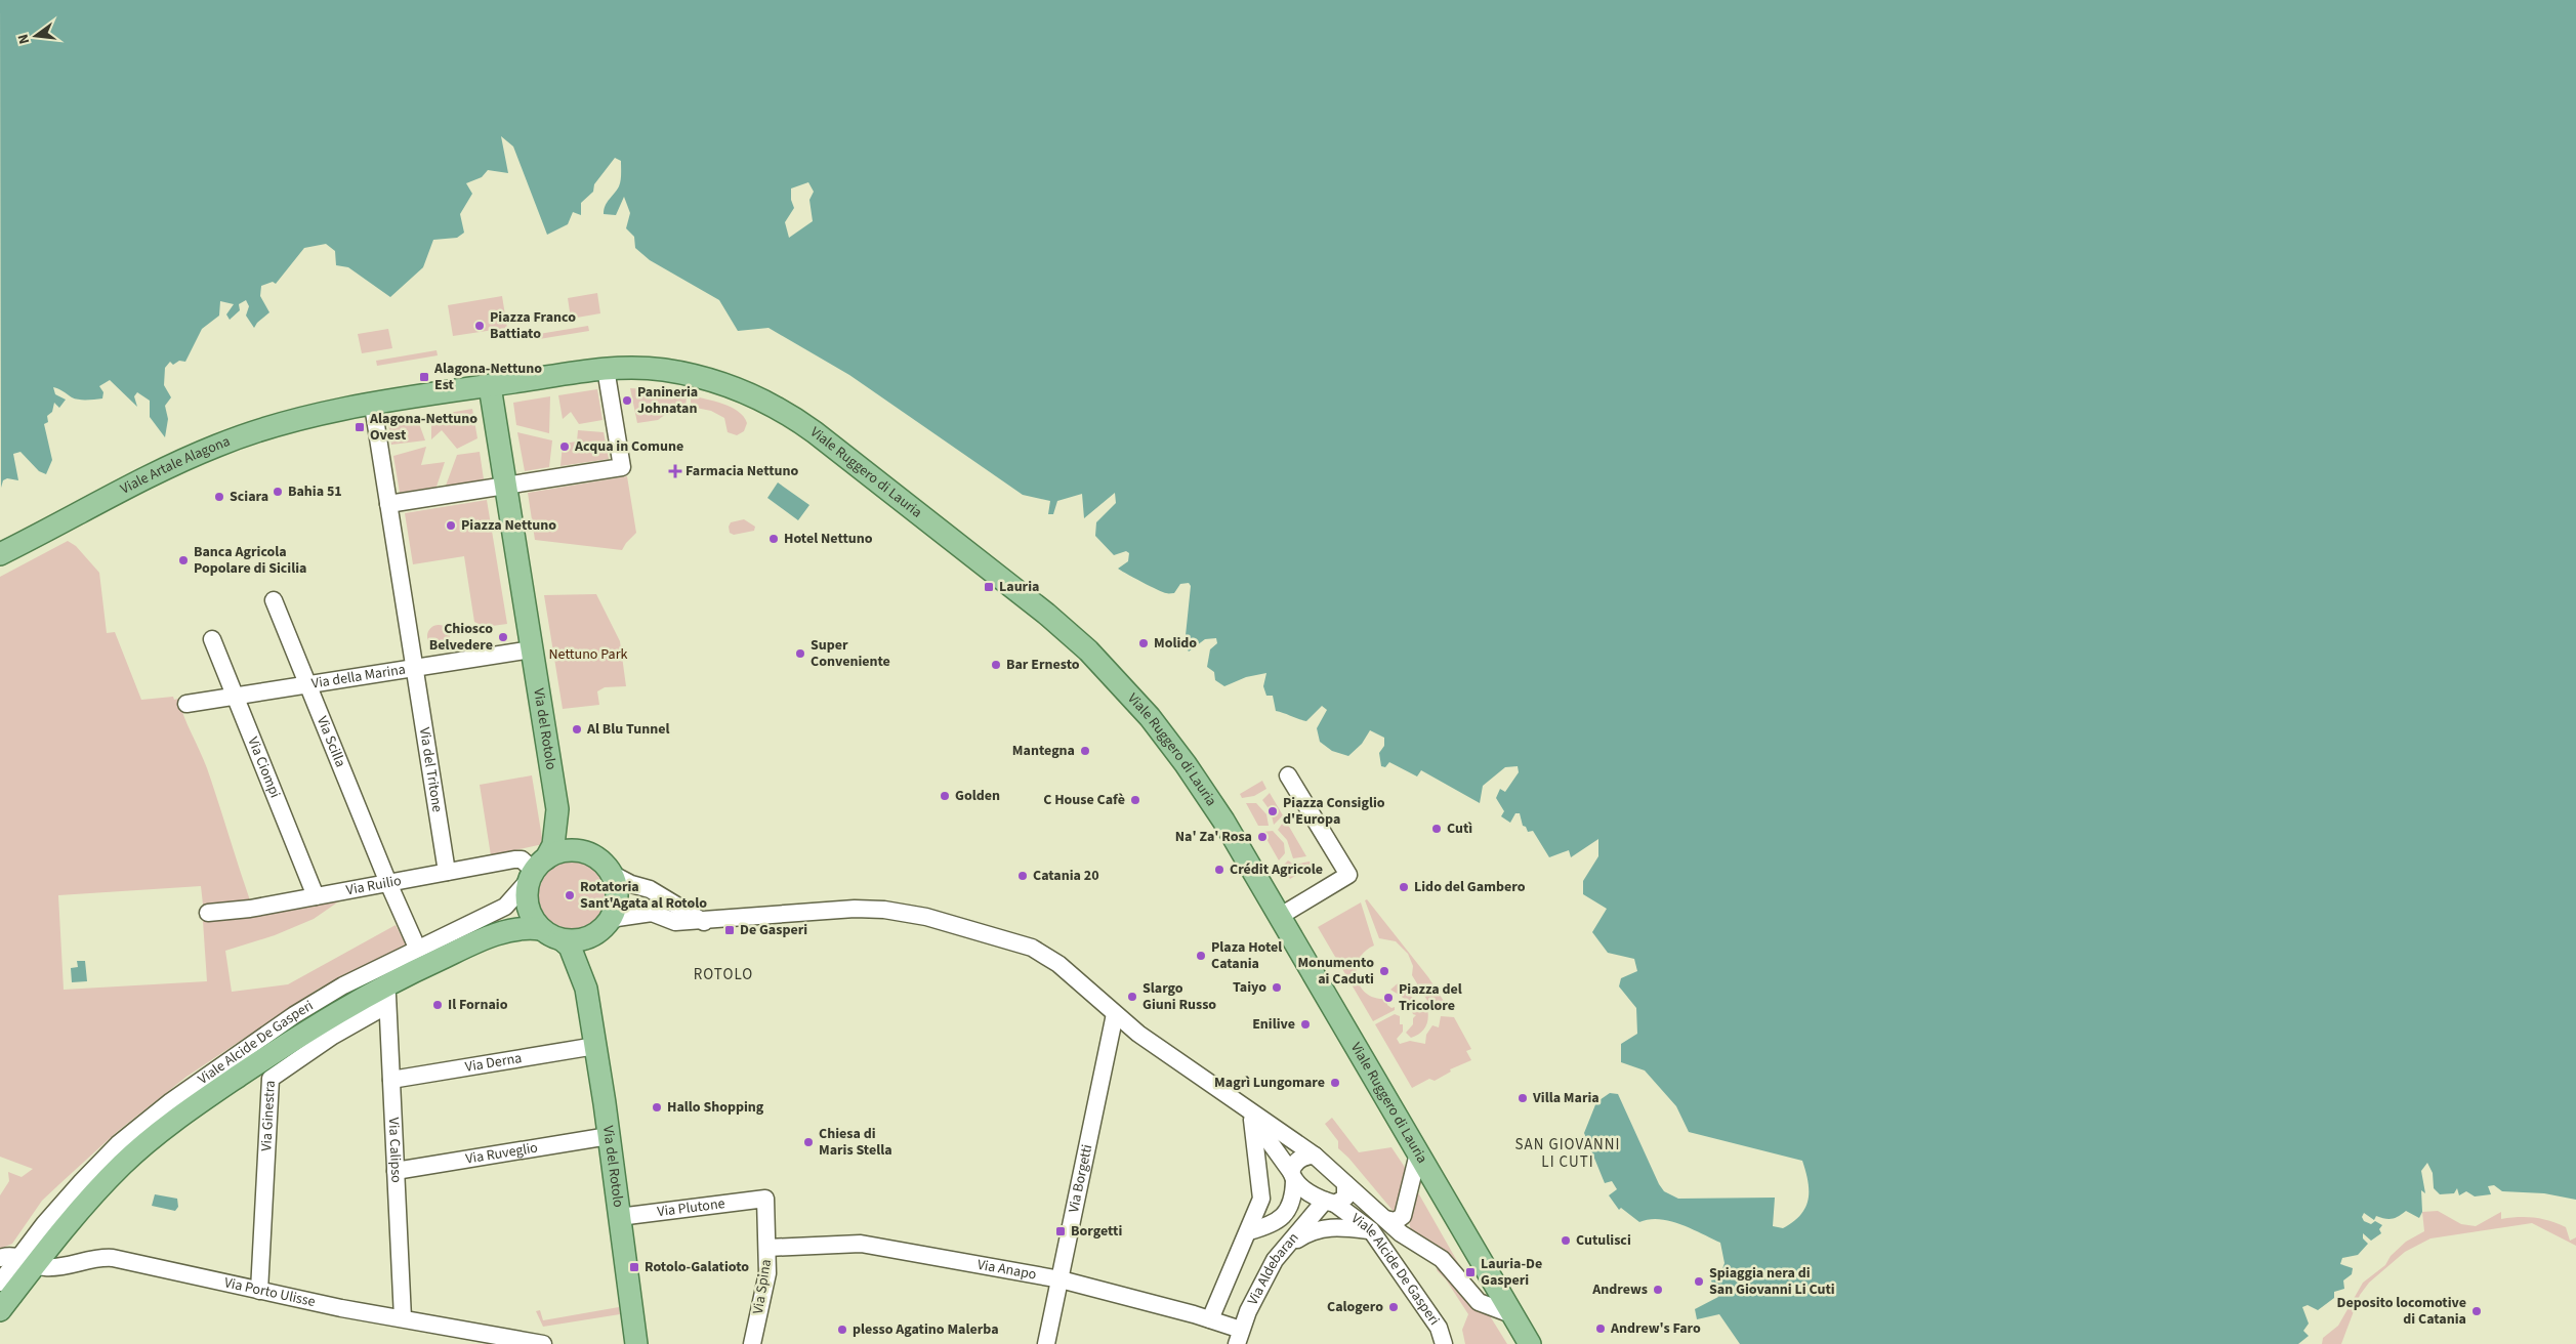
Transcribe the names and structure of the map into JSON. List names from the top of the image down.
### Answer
{
  "streets": {
    "main road": [
      "Viale Artale Alagona",
      "Viale Ruggero di Lauria",
      "Via del Rotolo",
      "Viale Alcide De Gasperi"
    ],
    "street": [
      "Via della Marina",
      "Via Scilla",
      "Via Ciompi",
      "Via del Tritone",
      "Via Ruilio",
      "Via Derna",
      "Via Ginestra",
      "Via Calipso",
      "Via Ruveglio",
      "Via Borgetti",
      "Via Plutone",
      "Via Aldebaran",
      "Via Anapo",
      "Via Spina",
      "Via Porto Ulisse"
    ]
  },
  "crossings": [
    ["Viale Artale Alagona", "Viale Ruggero di Lauria"],
    ["Viale Artale Alagona", "Via del Rotolo"],
    ["Viale Artale Alagona", "Via del Tritone"],
    ["Viale Ruggero di Lauria", "Via del Rotolo"],
    ["Via della Marina", "Via del Rotolo"],
    ["Via della Marina", "Via Scilla"],
    ["Via della Marina", "Via Ciompi"],
    ["Via della Marina", "Via del Tritone"],
    ["Via del Rotolo", "Via Derna"],
    ["Via del Rotolo", "Via Ruveglio"],
    ["Via del Rotolo", "Via Plutone"],
    ["Via Scilla", "Via Ruilio"],
    ["Via Scilla", "Viale Alcide De Gasperi"],
    ["Via Ciompi", "Via Ruilio"],
    ["Via del Tritone", "Via Ruilio"],
    ["Via Ruilio", "Viale Alcide De Gasperi"],
    ["Viale Alcide De Gasperi", "Via Calipso"],
    ["Viale Alcide De Gasperi", "Via Aldebaran"],
    ["Viale Alcide De Gasperi", "Via Porto Ulisse"],
    ["Via Derna", "Via Calipso"],
    ["Via Ginestra", "Via Calipso"],
    ["Via Ginestra", "Via Porto Ulisse"],
    ["Via Calipso", "Via Ruveglio"],
    ["Via Calipso", "Via Porto Ulisse"],
    ["Via Borgetti", "Via Anapo"],
    ["Via Plutone", "Via Spina"],
    ["Via Aldebaran", "Via Anapo"],
    ["Via Anapo", "Via Spina"]
  ],
  "districts": ["ROTOLO", "SAN GIOVANNI LI CUTI"],
  "parks": ["Nettuno Park"],
  "places": {
    "other": [
      "Piazza Franco Battiato",
      "Panineria Johnatan",
      "Acqua in Comune",
      "Bahia 51",
      "Sciara",
      "Piazza Nettuno",
      "Hotel Nettuno",
      "Banca Agricola Popolare di Sicilia",
      "Chiosco Belvedere",
      "Molido",
      "Super Conveniente",
      "Bar Ernesto",
      "Al Blu Tunnel",
      "Mantegna",
      "Golden",
      "C House Cafè",
      "Piazza Consiglio d'Europa",
      "Cutì",
      "Na' Za' Rosa",
      "Crédit Agricole",
      "Catania 20",
      "Lido del Gambero",
      "Rotatoria Sant'Agata al Rotolo",
      "Plaza Hotel Catania",
      "Monumento ai Caduti",
      "Taiyo",
      "Slargo Giuni Russo",
      "Piazza del Tricolore",
      "Il Fornaio",
      "Enilive",
      "Magrì Lungomare",
      "Villa Maria",
      "Hallo Shopping",
      "Chiesa di Maris Stella",
      "Cutulisci",
      "Spiaggia nera di San Giovanni Li Cuti",
      "Andrews",
      "Calogero",
      "Deposito locomotive di Catania",
      "Andrew's Faro",
      "plesso Agatino Malerba"
    ],
    "transit": [
      "Alagona-Nettuno Est",
      "Alagona-Nettuno Ovest",
      "Lauria",
      "De Gasperi",
      "Borgetti",
      "Rotolo-Galatioto",
      "Lauria-De Gasperi"
    ],
    "health": ["Farmacia Nettuno"]
  },
  "north": "left"
}
